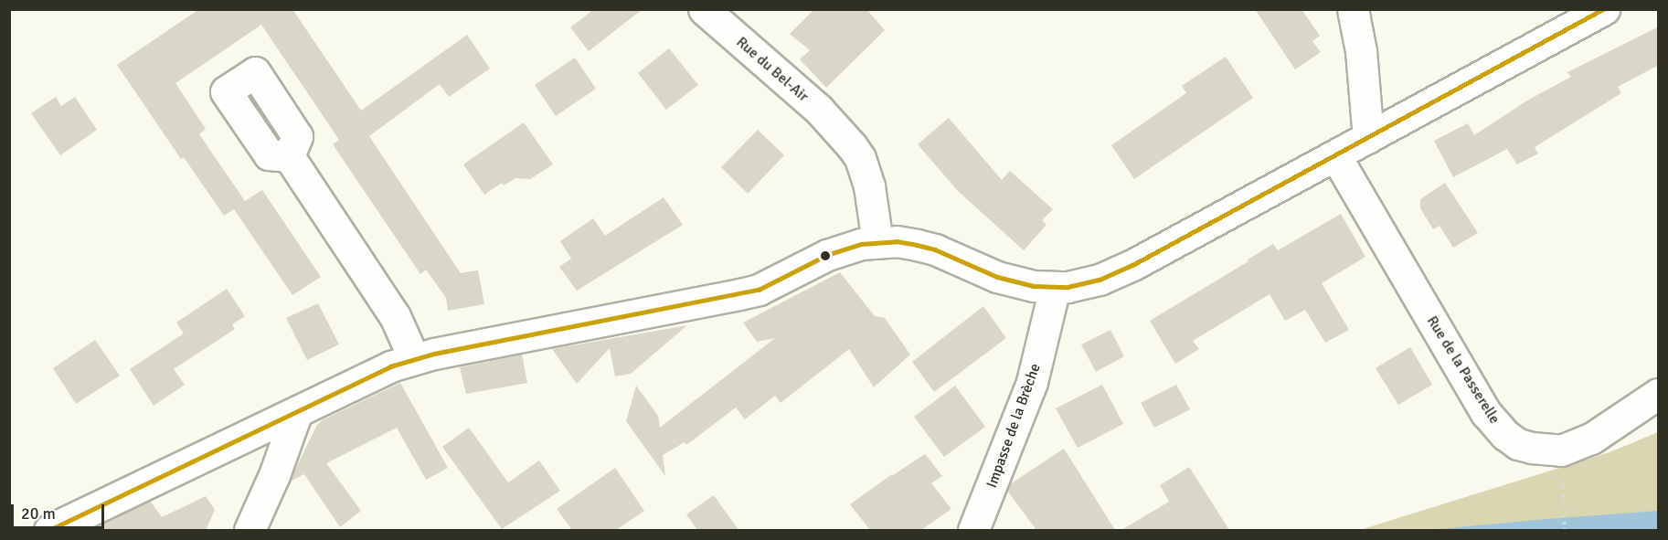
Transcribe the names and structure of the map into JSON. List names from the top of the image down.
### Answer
{
  "streets": {
    "street": ["Rue du Bel-Air", "Rue de la Passerelle", "Impasse de la Brèche"]
  },
  "scale_bar": "20 m"
}
